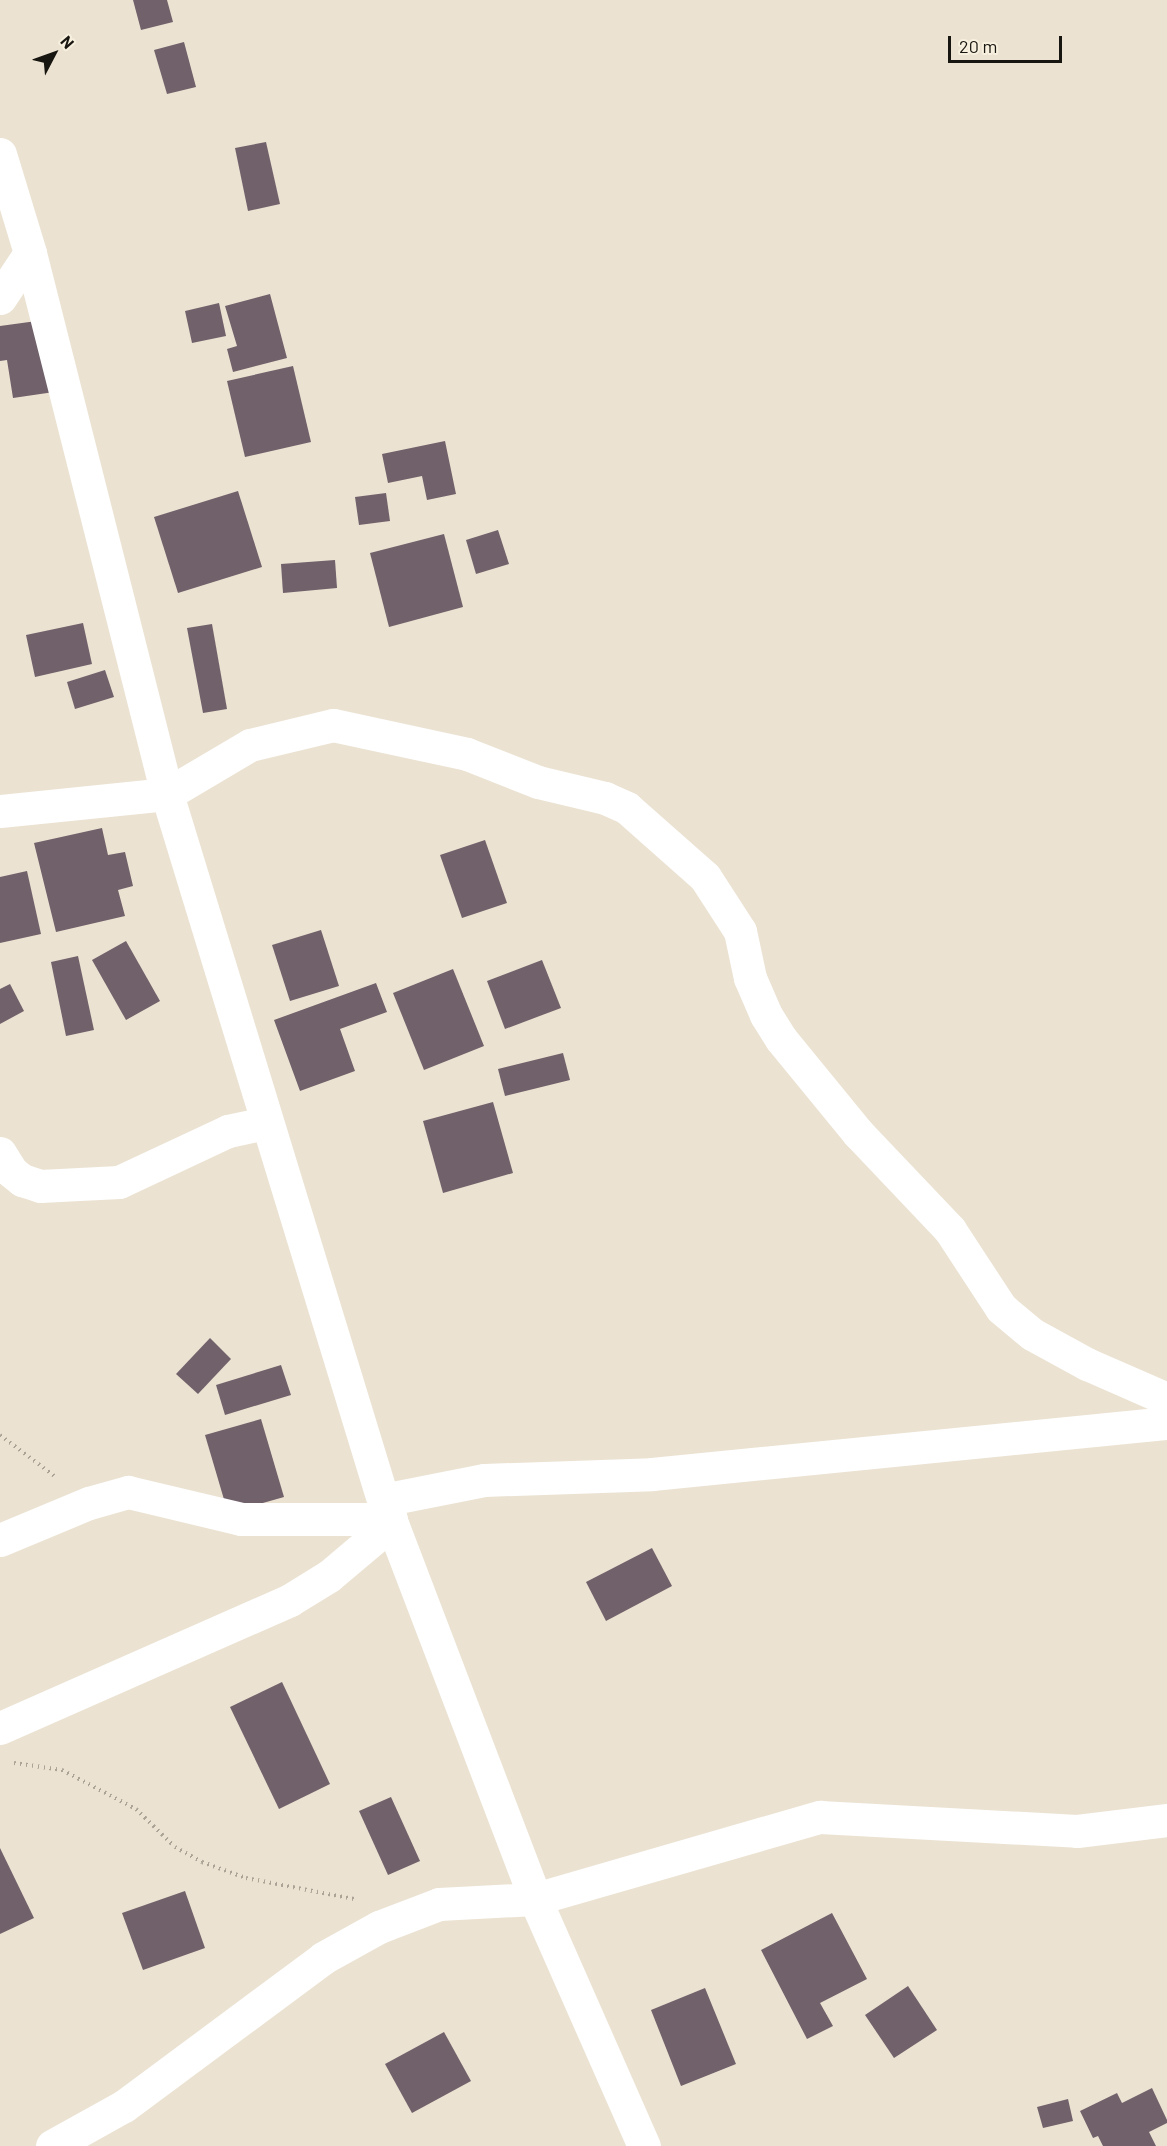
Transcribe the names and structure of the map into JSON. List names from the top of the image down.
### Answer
{
  "scale_bar": "20 m",
  "north": "top right"
}
